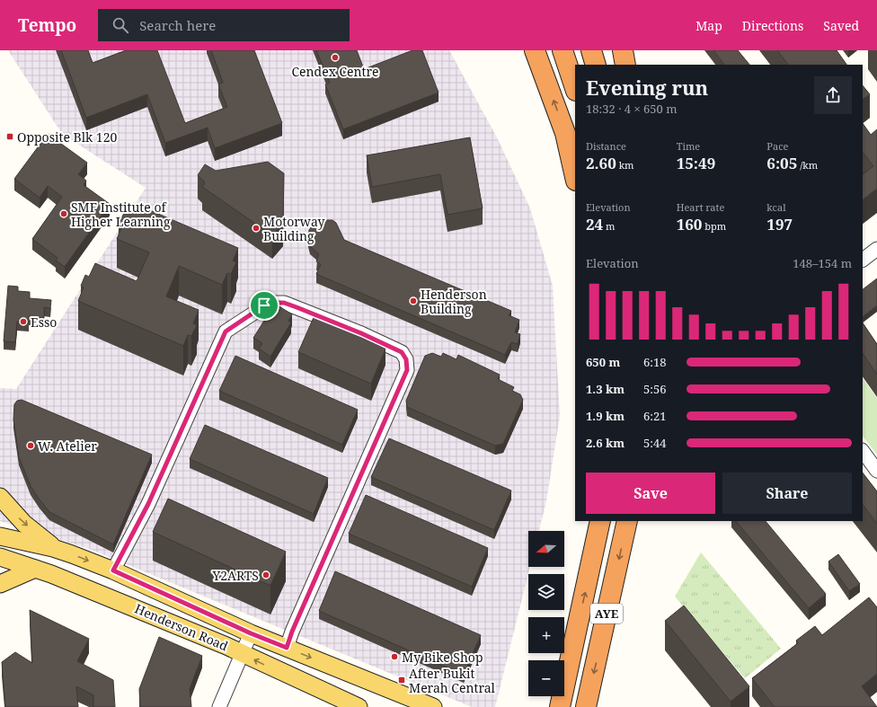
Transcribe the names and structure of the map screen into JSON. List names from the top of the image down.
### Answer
{
  "streets": {
    "highway": ["AYE"],
    "main road": ["Henderson Road"]
  },
  "places": {
    "other": [
      "Cendex Centre",
      "SMF Institute of Higher Learning",
      "Motorway Building",
      "Henderson Building",
      "Esso",
      "W. Atelier",
      "Y2ARTS",
      "My Bike Shop"
    ],
    "transit": ["Opposite Blk 120", "After Bukit Merah Central"]
  },
  "north": "left",
  "page": {
    "header": "Tempo",
    "search": "Search here",
    "nav": ["Map", "Directions", "Saved"],
    "heading": ["Evening run", "18:32 · 4 × 650 m"],
    "stats": [
      ["Distance", "2.60 km"],
      ["Time", "15:49"],
      ["Pace", "6:05 /km"],
      ["Elevation", "24 m"],
      ["Heart rate", "160 bpm"],
      ["kcal", "197"]
    ],
    "chart": ["Elevation", "148–154 m"],
    "list": [
      {
        "name": "650 m",
        "note": "6:18"
      },
      {
        "name": "1.3 km",
        "note": "5:56"
      },
      {
        "name": "1.9 km",
        "note": "6:21"
      },
      {
        "name": "2.6 km",
        "note": "5:44"
      }
    ],
    "buttons": ["Save", "Share"],
    "map_buttons": ["+", "−"]
  }
}
